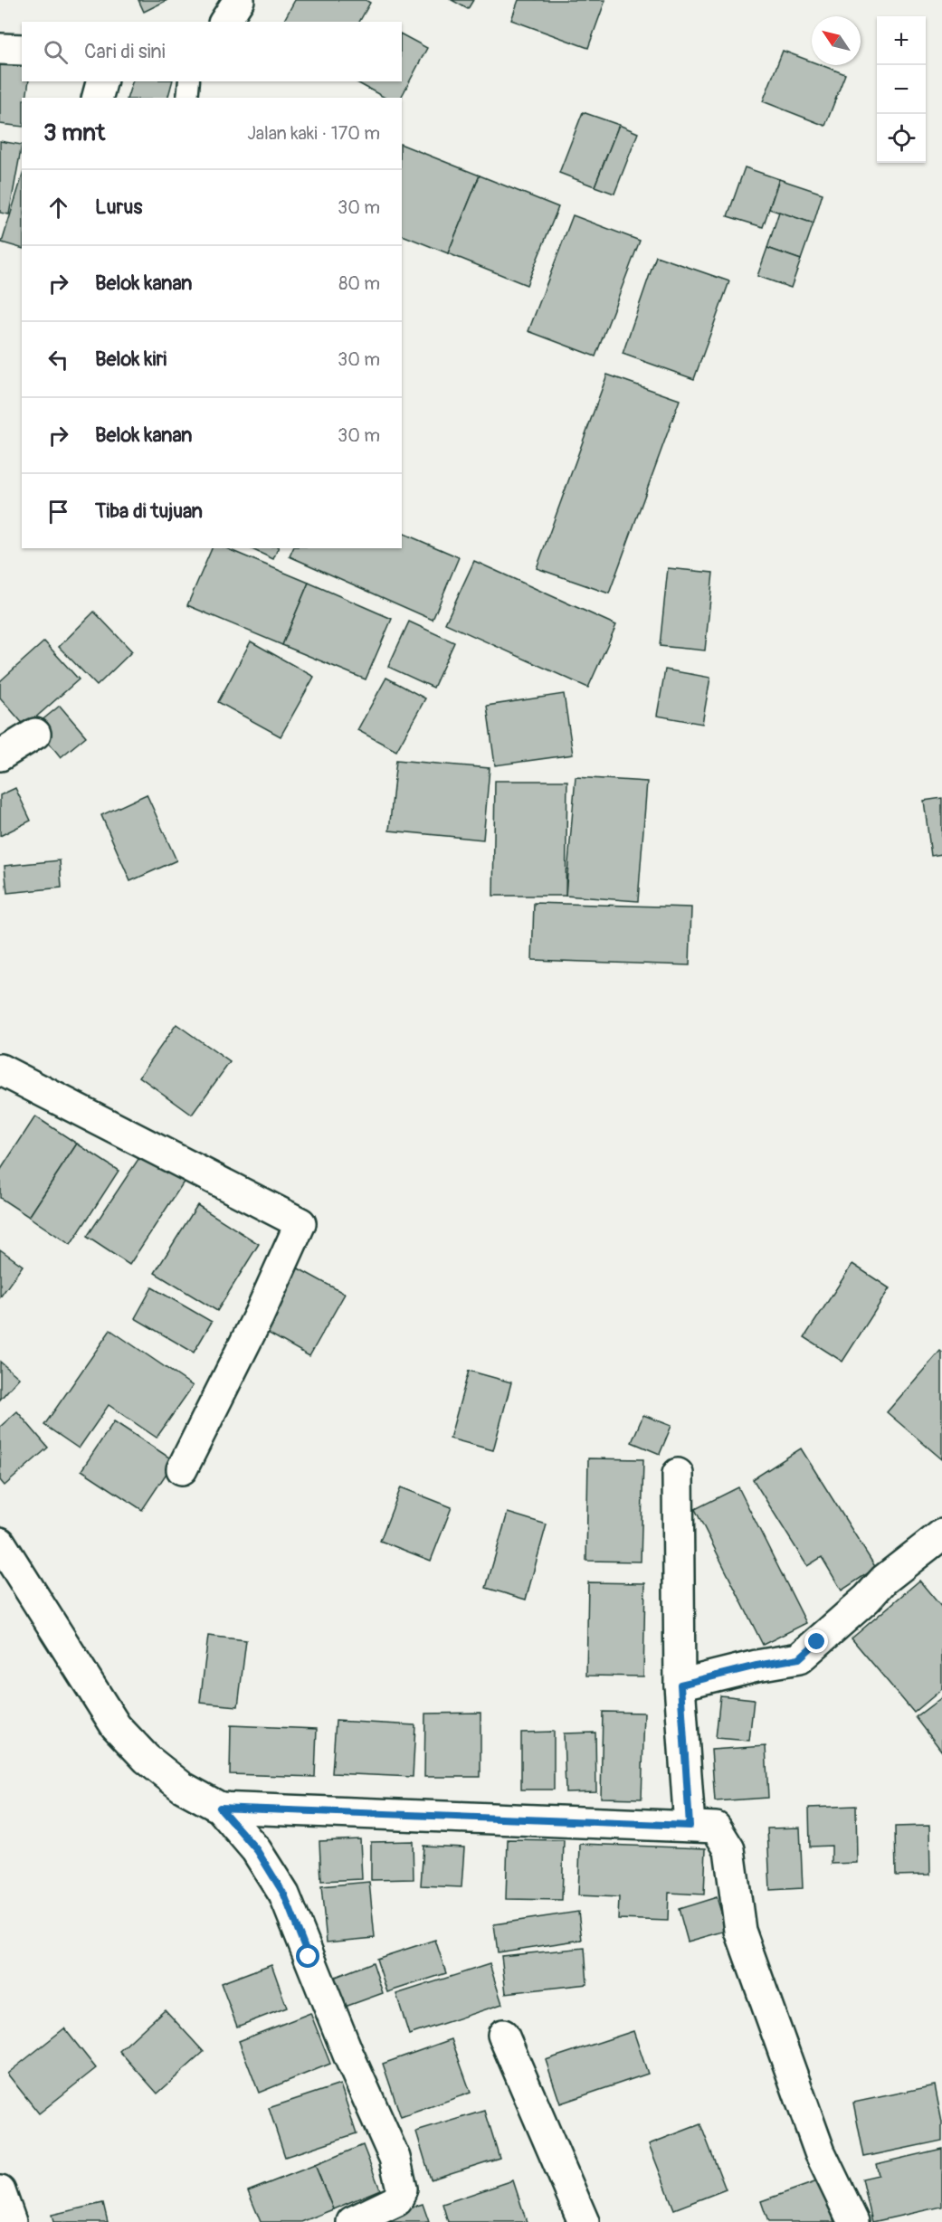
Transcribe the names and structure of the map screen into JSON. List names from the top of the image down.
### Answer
{
  "north": "top left",
  "page": {
    "map_buttons": ["+", "−"],
    "search": "Cari di sini",
    "heading": ["3 mnt", "Jalan kaki · 170 m"],
    "list": [
      ["Lurus", "30 m"],
      ["Belok kanan", "80 m"],
      ["Belok kiri", "30 m"],
      ["Belok kanan", "30 m"],
      "Tiba di tujuan"
    ]
  }
}
